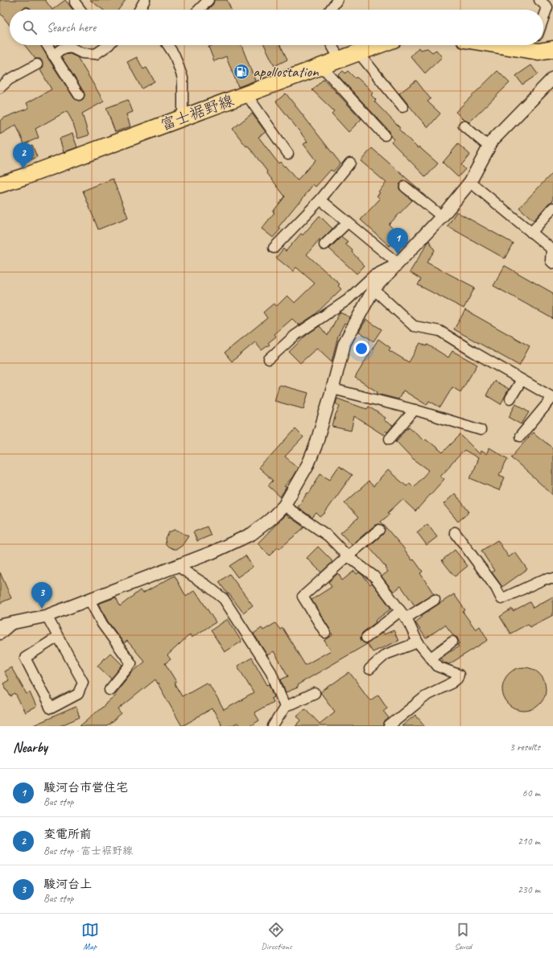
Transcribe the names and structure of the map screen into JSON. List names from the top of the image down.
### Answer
{
  "streets": {
    "main road": ["富士裾野線"]
  },
  "places": {
    "fuel station": ["apollostation"]
  },
  "page": {
    "search": "Search here",
    "pins": ["2", "1", "3"],
    "heading": ["Nearby", "3 results"],
    "list": [
      {
        "mark": "1",
        "name": "駿河台市営住宅",
        "note": "Bus stop",
        "value": "60 m"
      },
      {
        "mark": "2",
        "name": "変電所前",
        "note": "Bus stop · 富士裾野線",
        "value": "210 m"
      },
      {
        "mark": "3",
        "name": "駿河台上",
        "note": "Bus stop",
        "value": "230 m"
      }
    ],
    "nav": ["Map", "Directions", "Saved"]
  }
}
